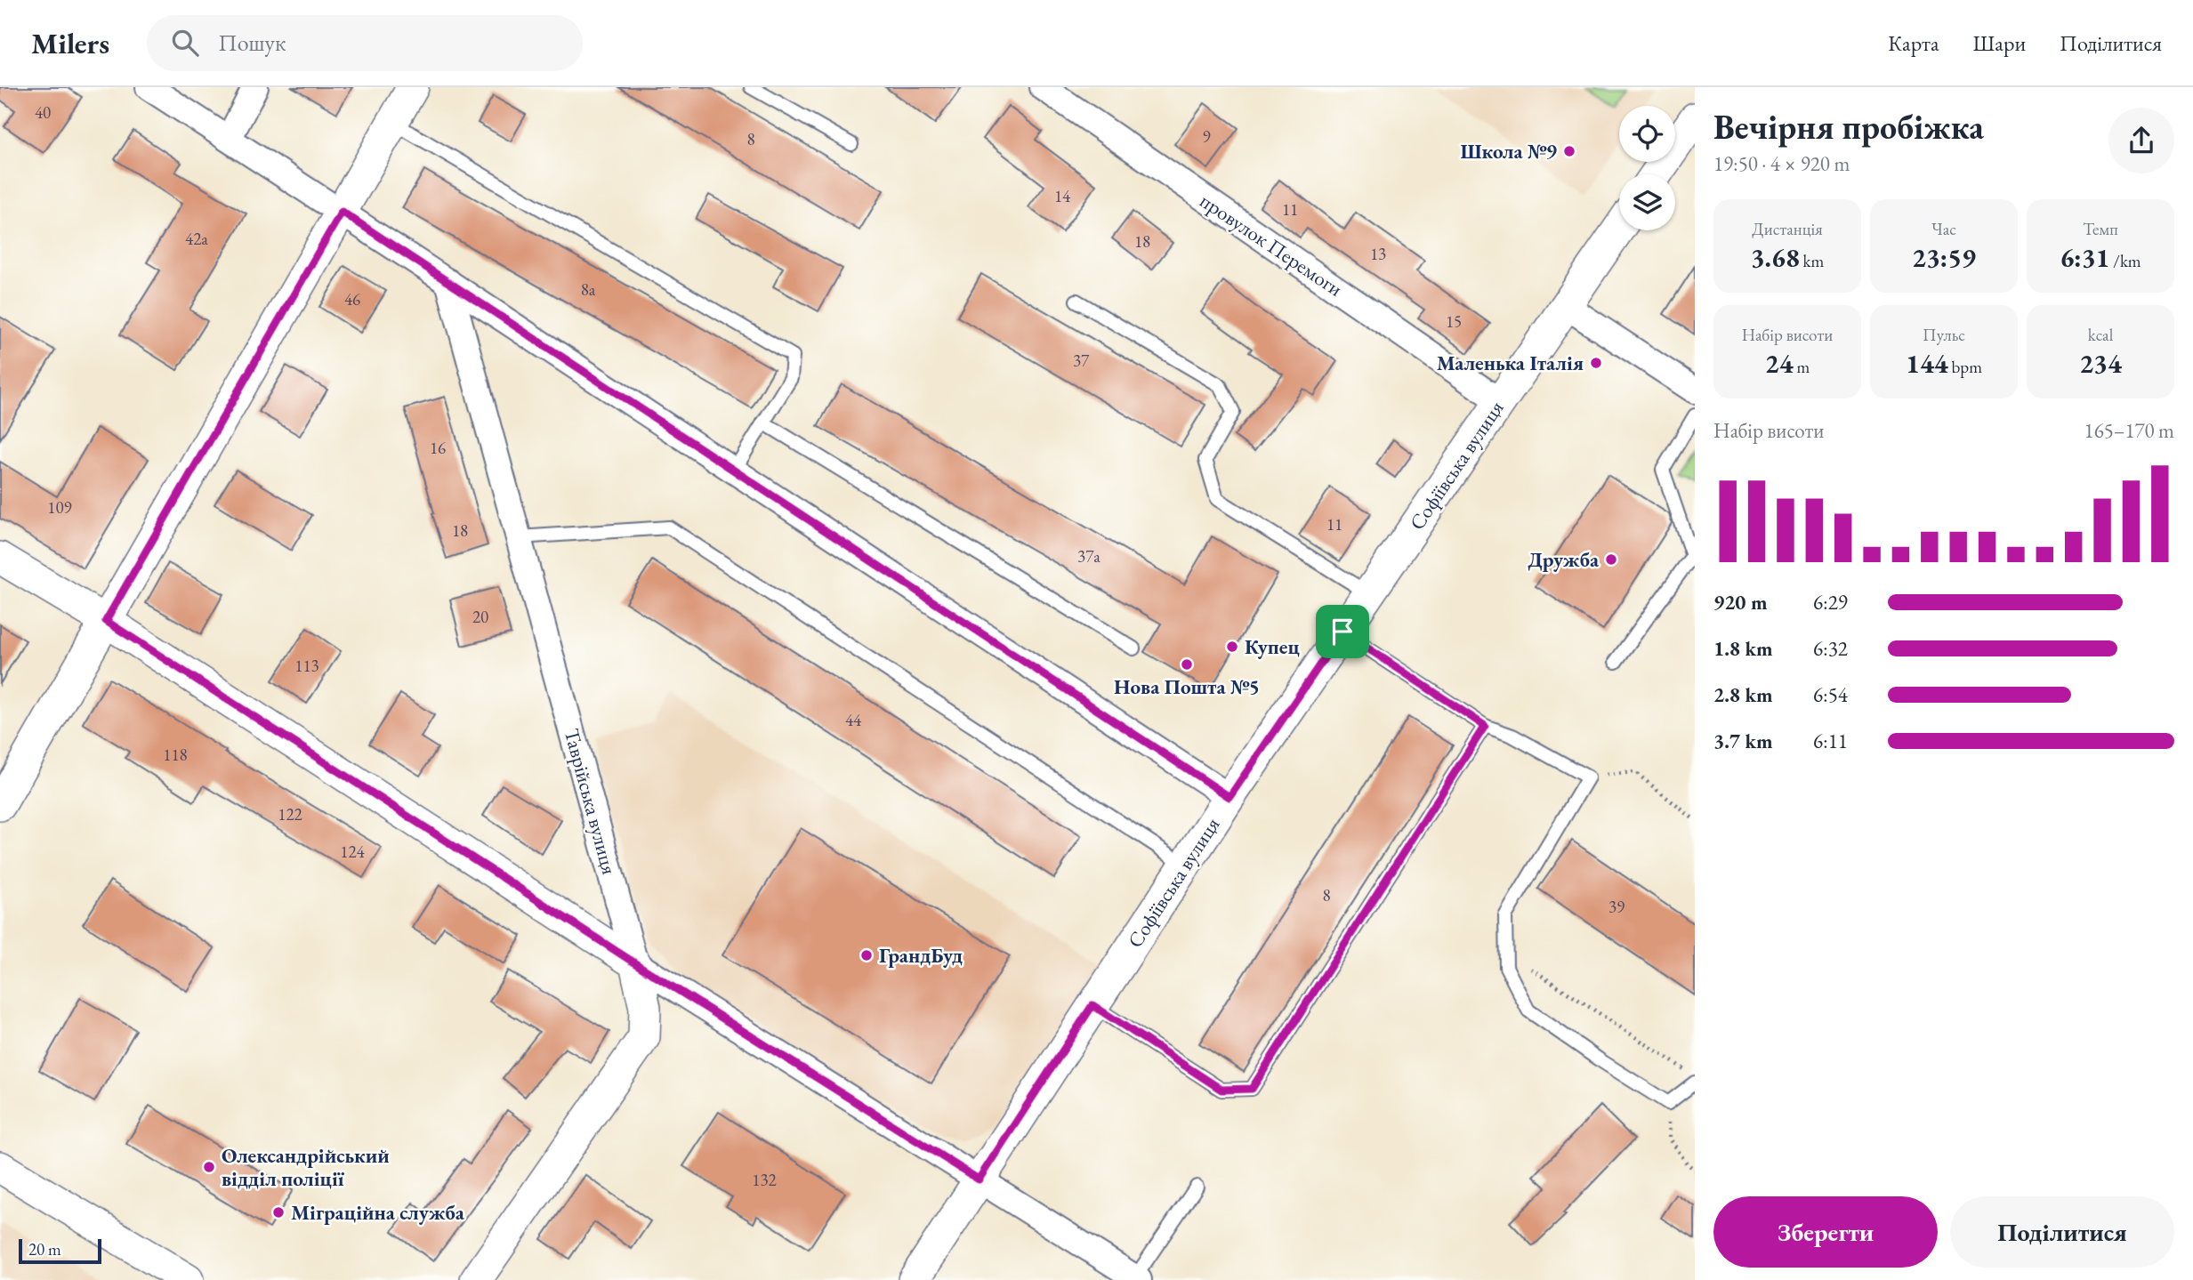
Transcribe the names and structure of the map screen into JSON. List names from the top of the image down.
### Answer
{
  "streets": {
    "street": ["провулок Перемоги", "Софіївська вулиця", "Таврійська вулиця"]
  },
  "crossings": [
    ["провулок Перемоги", "Софіївська вулиця"]
  ],
  "places": [
    "Школа №9",
    "Маленька Італія",
    "Дружба",
    "Купец",
    "Нова Пошта №5",
    "ГрандБуд",
    "Олександрійський відділ поліції",
    "Міграційна служба"
  ],
  "house_numbers": [
    "40",
    "9",
    "8",
    "14",
    "11",
    "42а",
    "18",
    "13",
    "8а",
    "46",
    "15",
    "37",
    "16",
    "109",
    "11",
    "18",
    "37а",
    "20",
    "113",
    "44",
    "118",
    "122",
    "124",
    "8",
    "39",
    "132"
  ],
  "scale_bar": "20 m",
  "page": {
    "header": "Milers",
    "search": "Пошук",
    "nav": ["Карта", "Шари", "Поділитися"],
    "heading": ["Вечірня пробіжка", "19:50 · 4 × 920 m"],
    "stats": [
      ["Дистанція", "3.68 km"],
      ["Час", "23:59"],
      ["Темп", "6:31 /km"],
      ["Набір висоти", "24 m"],
      ["Пульс", "144 bpm"],
      ["kcal", "234"]
    ],
    "chart": ["Набір висоти", "165–170 m"],
    "list": [
      {
        "name": "920 m",
        "note": "6:29"
      },
      {
        "name": "1.8 km",
        "note": "6:32"
      },
      {
        "name": "2.8 km",
        "note": "6:54"
      },
      {
        "name": "3.7 km",
        "note": "6:11"
      }
    ],
    "buttons": ["Зберегти", "Поділитися"],
    "scale": "20 m"
  }
}
